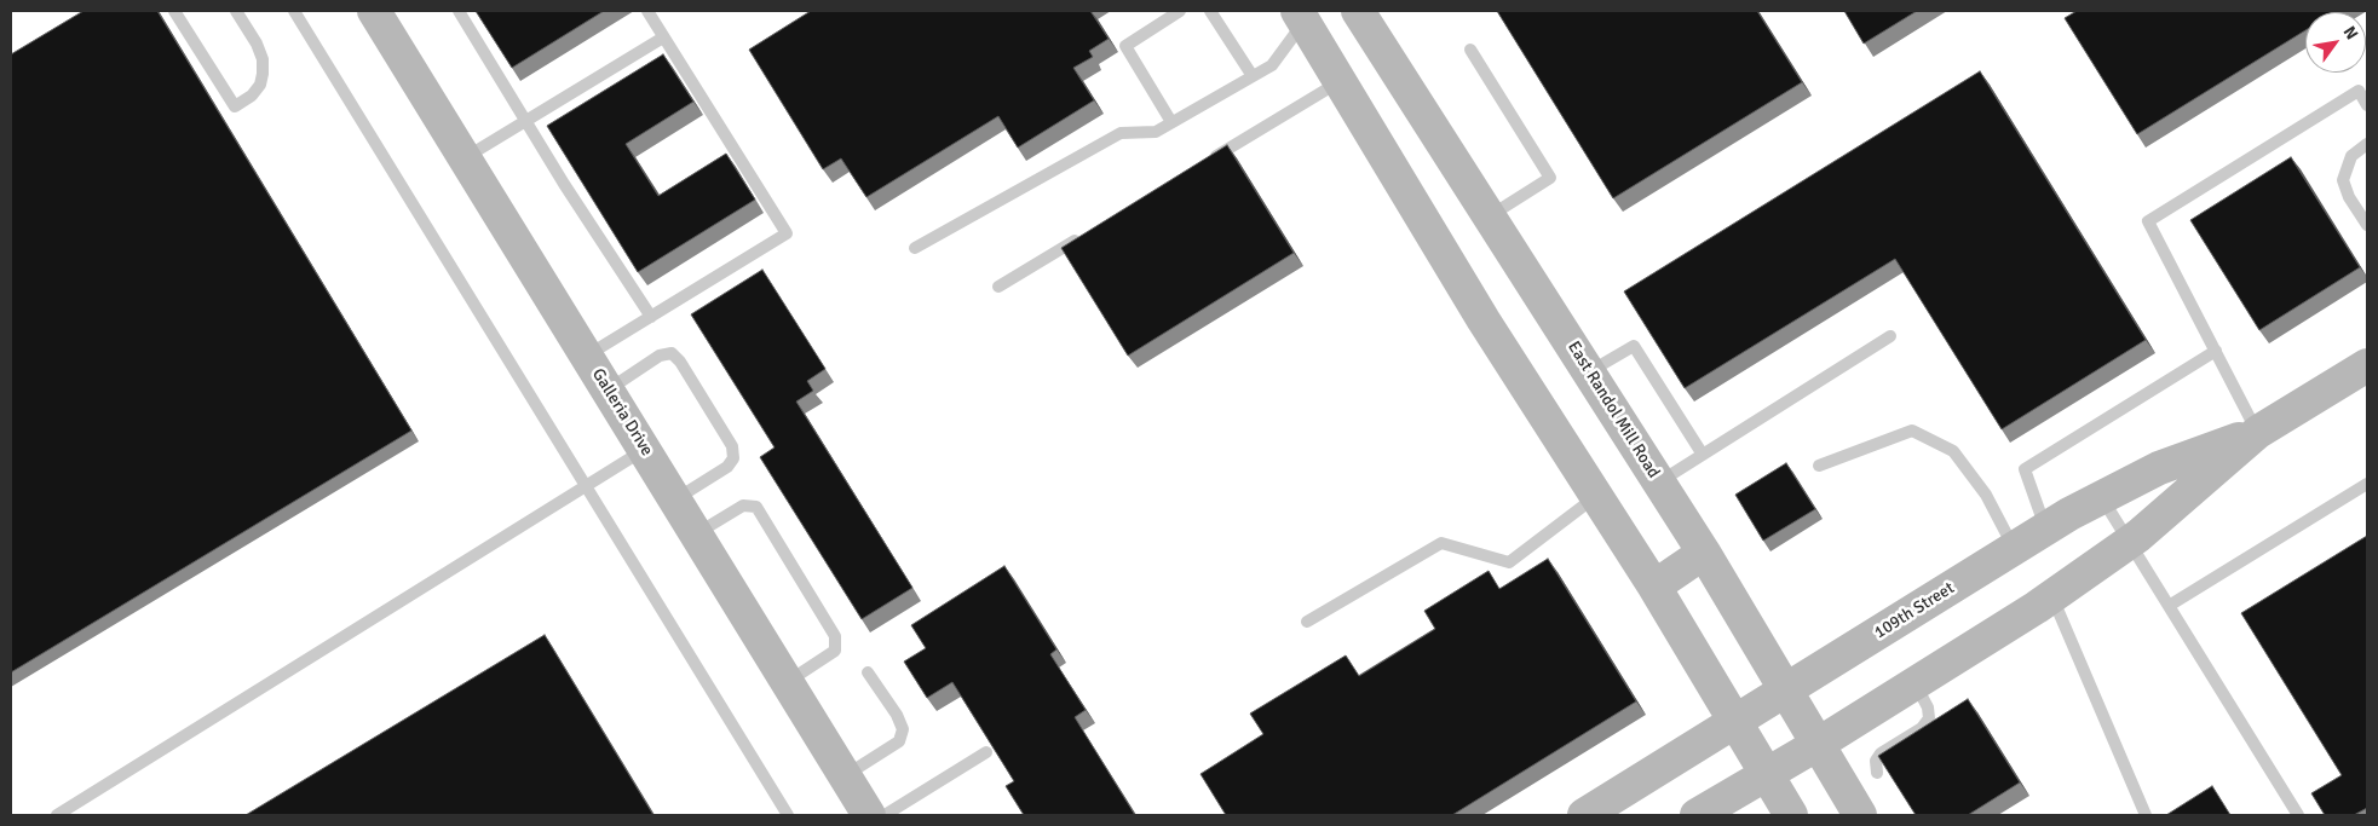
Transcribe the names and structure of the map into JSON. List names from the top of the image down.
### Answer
{
  "streets": {
    "street": ["East Randol Mill Road", "Galleria Drive", "109th Street"]
  },
  "crossings": [
    ["East Randol Mill Road", "109th Street"]
  ],
  "north": "top right"
}
